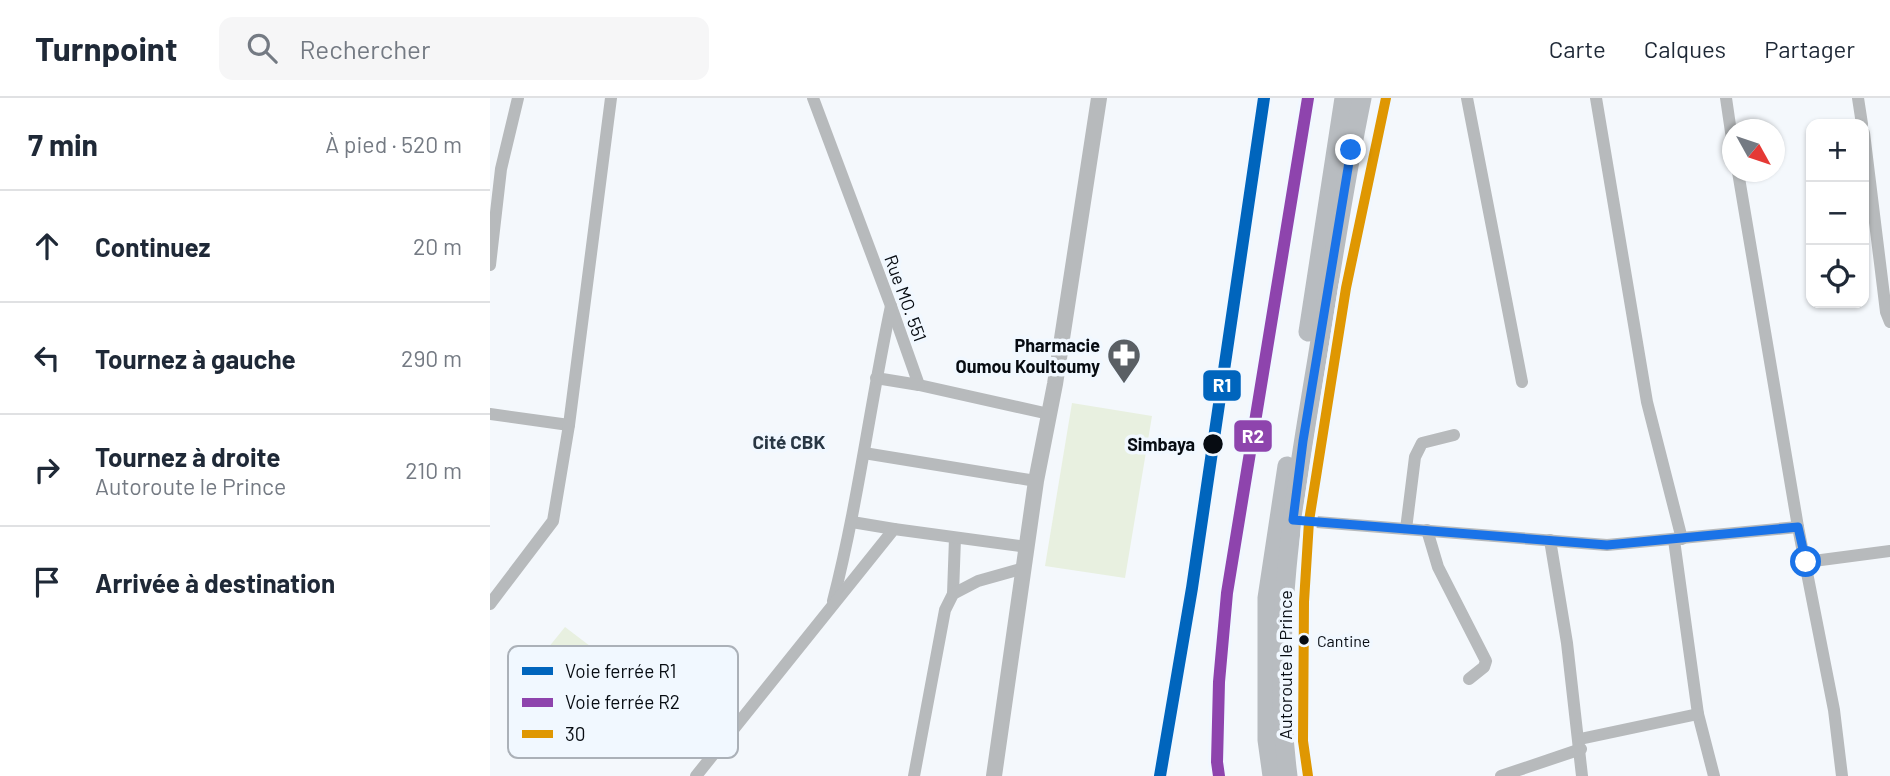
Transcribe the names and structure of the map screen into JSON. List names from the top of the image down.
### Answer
{
  "streets": {
    "main road": ["Autoroute le Prince"],
    "street": ["Rue MO. 551"]
  },
  "districts": ["Cité CBK"],
  "places": {
    "pharmacy": ["Pharmacie Oumou Koultoumy"],
    "other": ["Simbaya", "Cantine"]
  },
  "lines": ["rail line R1", "rail line R2", "transit line 30"],
  "legend": ["Voie ferrée R1", "Voie ferrée R2", "30"],
  "north": "bottom right",
  "page": {
    "header": "Turnpoint",
    "search": "Rechercher",
    "nav": ["Carte", "Calques", "Partager"],
    "heading": ["7 min", "À pied · 520 m"],
    "map_buttons": ["+", "−"],
    "list": [
      ["Continuez", "20 m"],
      ["Tournez à gauche", "290 m"],
      ["Tournez à droite", "Autoroute le Prince", "210 m"],
      "Arrivée à destination"
    ]
  }
}
